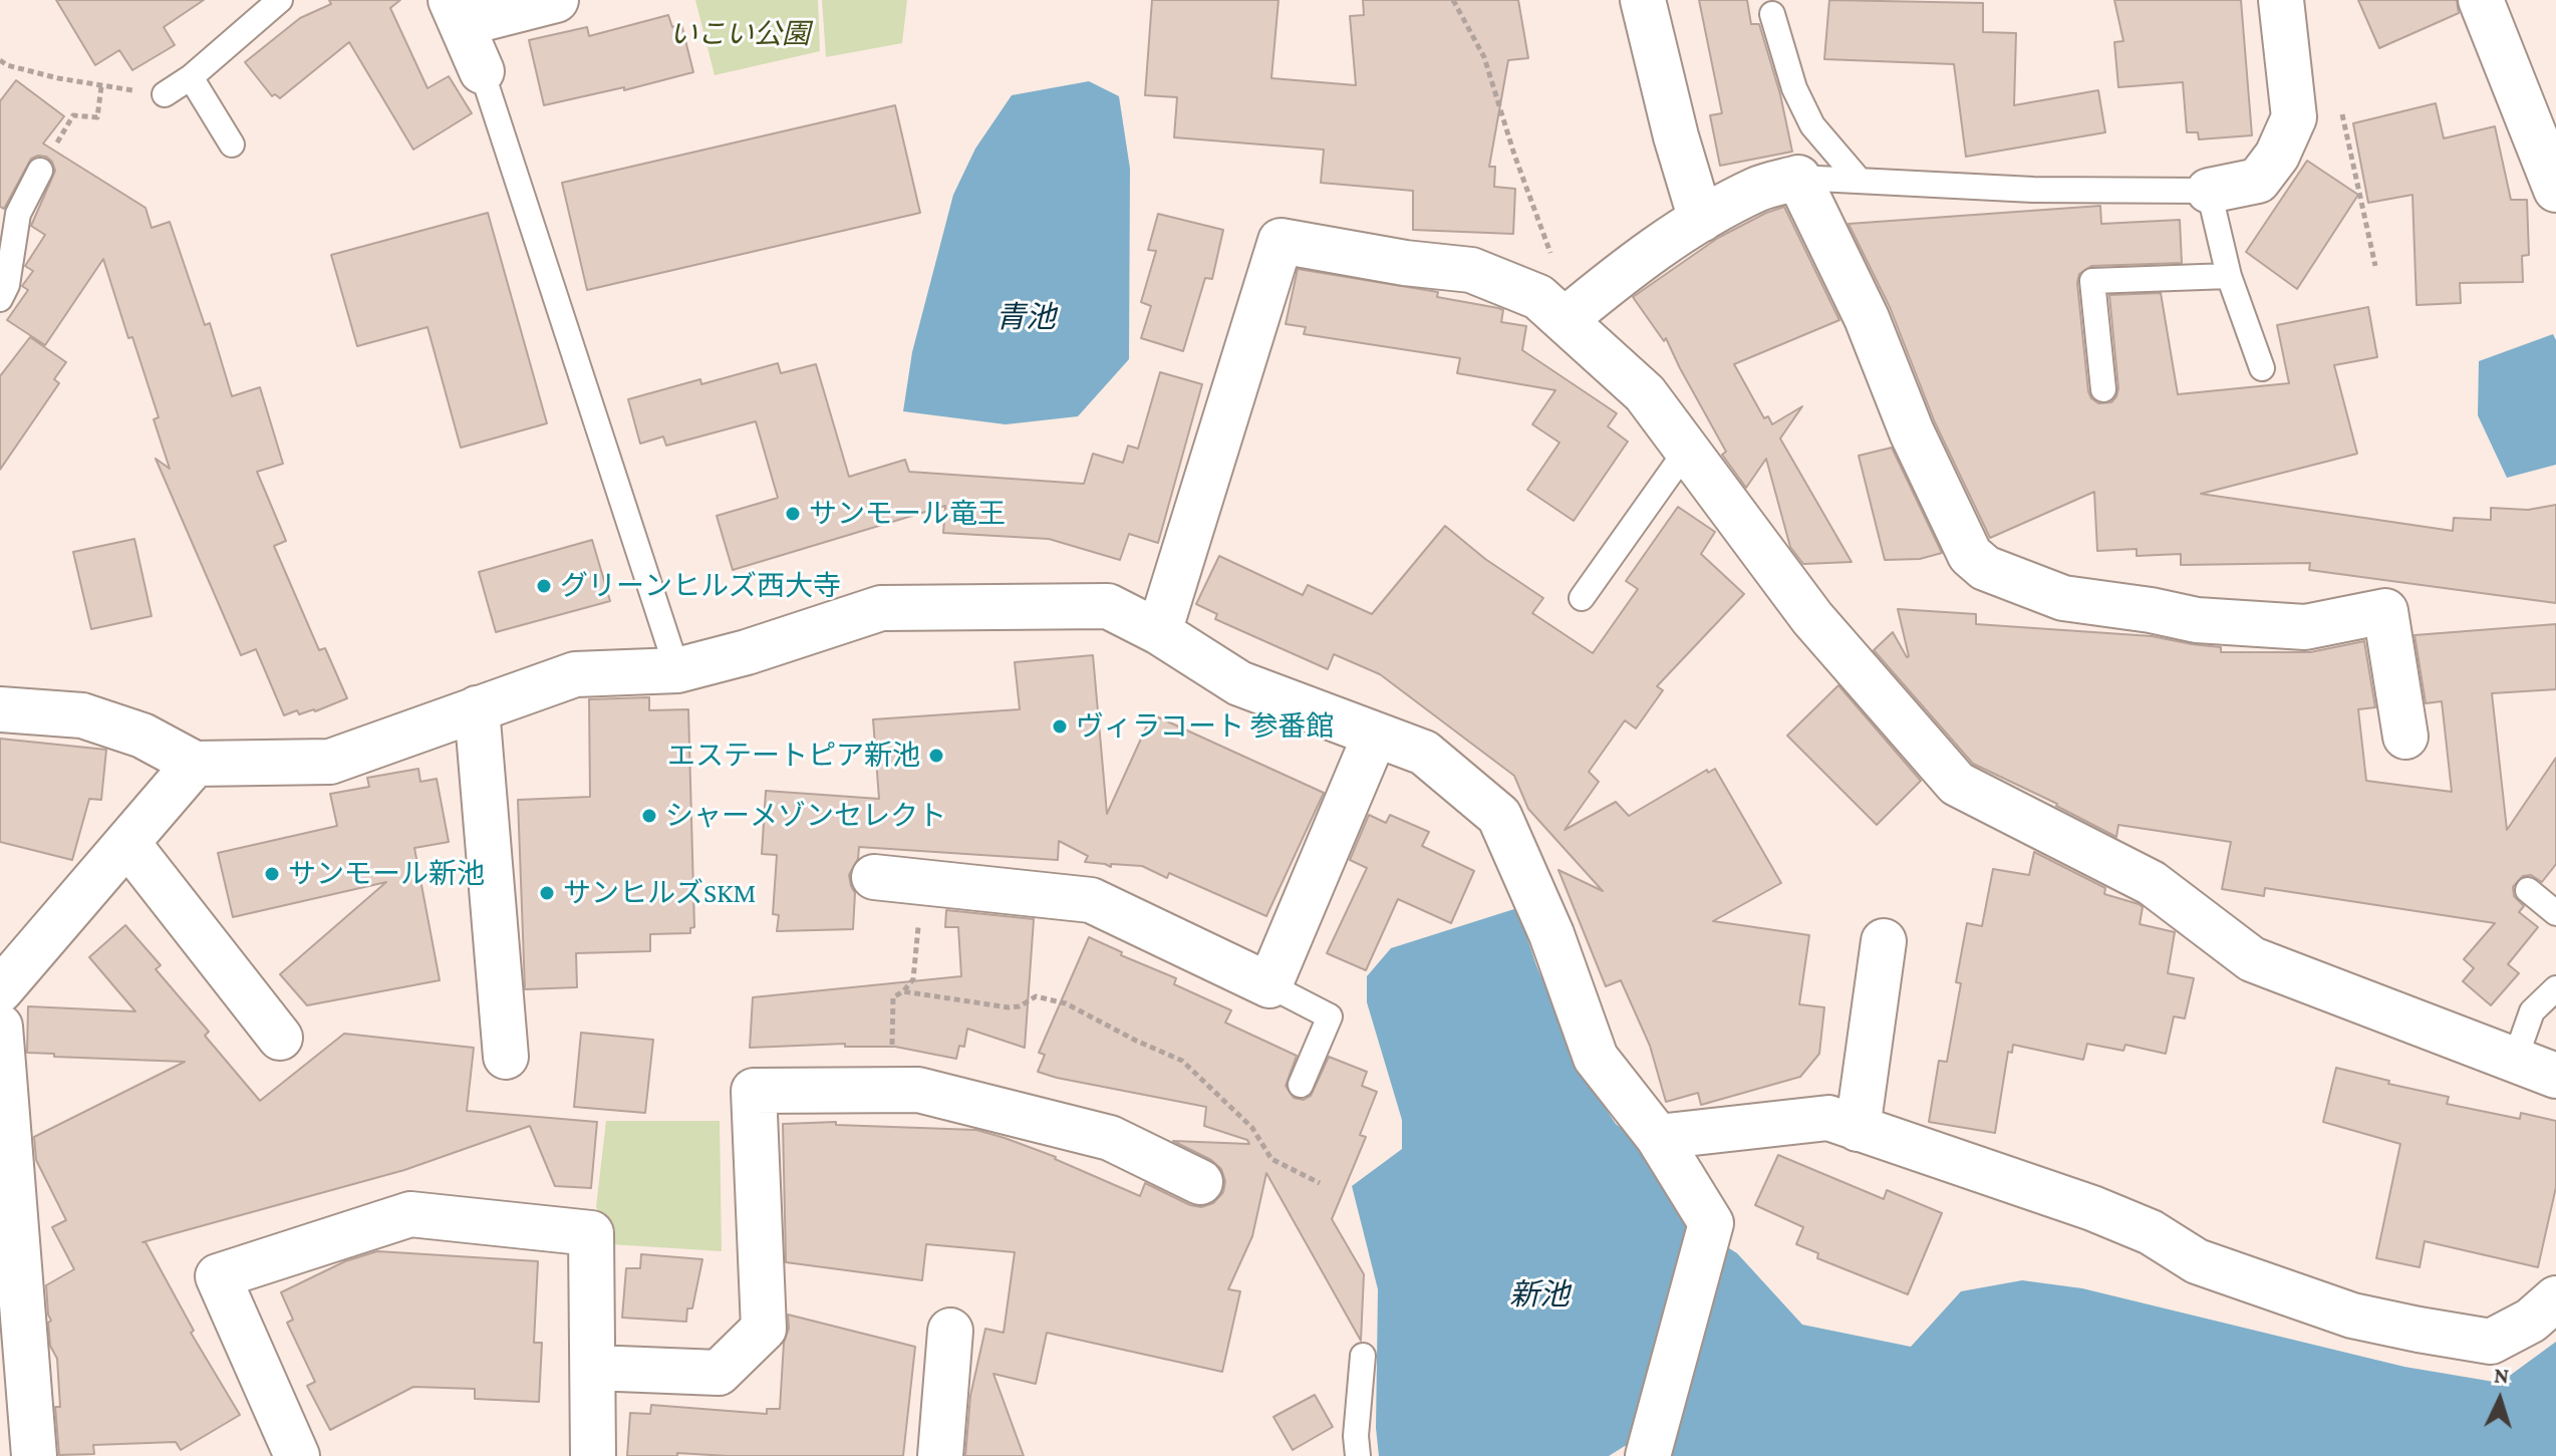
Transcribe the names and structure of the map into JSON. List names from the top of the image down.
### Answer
{
  "water": ["青池", "新池"],
  "parks": ["いこい公園"],
  "places": [
    "サンモール竜王",
    "グリーンヒルズ西大寺",
    "ヴィラコート 参番館",
    "エステートピア新池",
    "シャーメゾンセレクト",
    "サンモール新池",
    "サンヒルズSKM"
  ],
  "north": "top"
}
